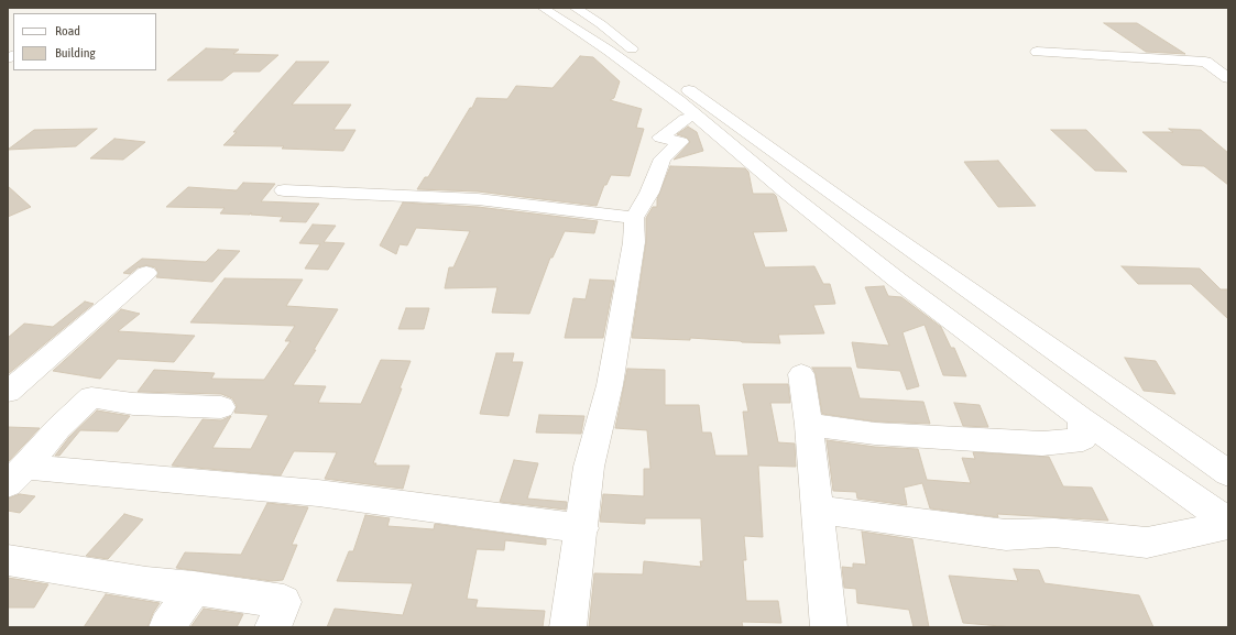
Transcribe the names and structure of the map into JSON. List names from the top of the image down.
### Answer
{
  "legend": ["Road", "Building"]
}
